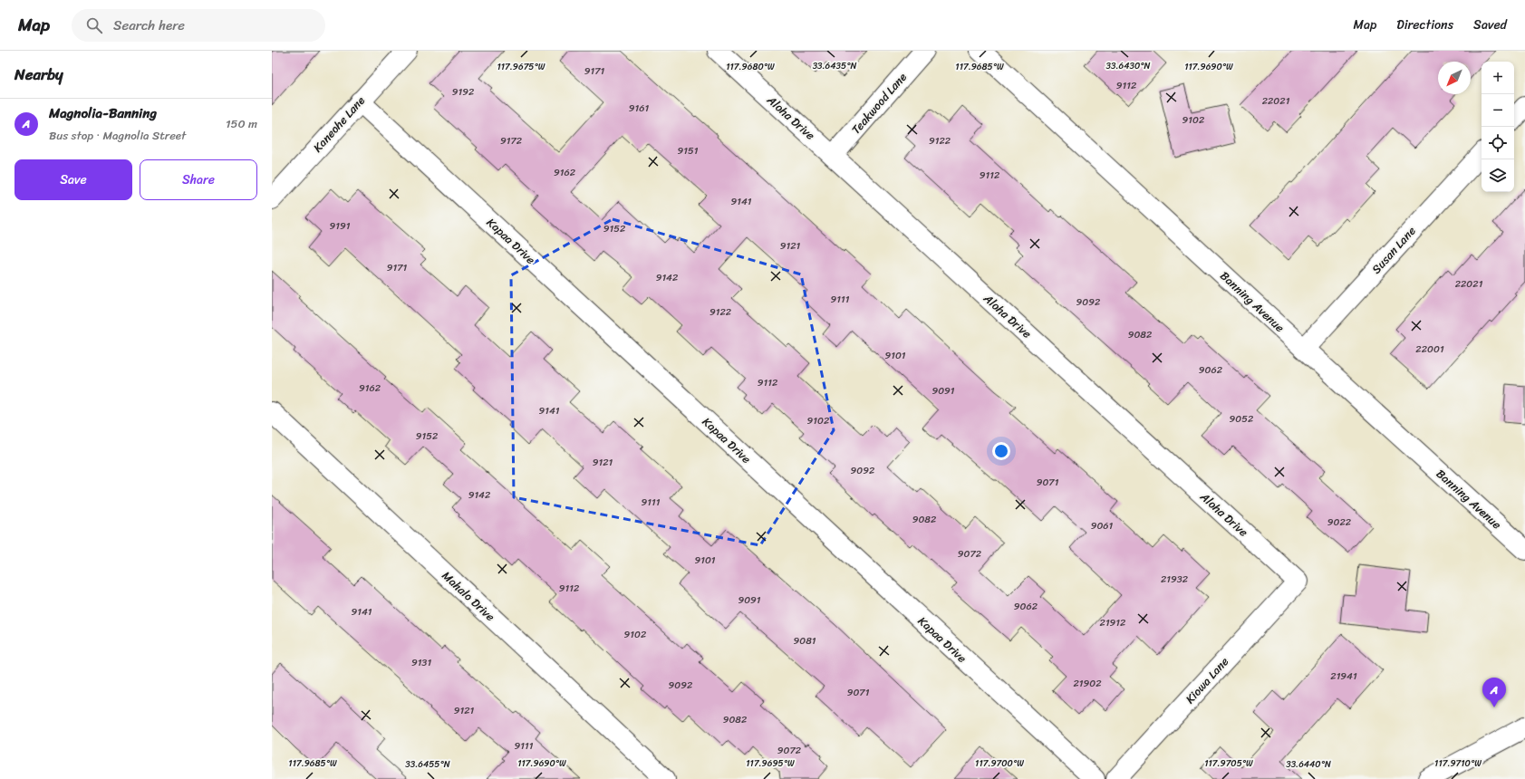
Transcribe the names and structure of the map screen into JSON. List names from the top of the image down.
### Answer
{
  "streets": {
    "street": [
      "Teakwood Lane",
      "Aloha Drive",
      "Kaneohe Lane",
      "Kapaa Drive",
      "Susan Lane",
      "Banning Avenue",
      "Mahalo Drive",
      "Kiowa Lane"
    ]
  },
  "crossings": [
    ["Teakwood Lane", "Aloha Drive"],
    ["Aloha Drive", "Kiowa Lane"],
    ["Kaneohe Lane", "Kapaa Drive"],
    ["Susan Lane", "Banning Avenue"]
  ],
  "house_numbers": [
    "9171",
    "9112",
    "9192",
    "22021",
    "9161",
    "9102",
    "9172",
    "9122",
    "9151",
    "9162",
    "9112",
    "9141",
    "9191",
    "9152",
    "9121",
    "9171",
    "9142",
    "22021",
    "9111",
    "9092",
    "9122",
    "9082",
    "22001",
    "9101",
    "9062",
    "9112",
    "9162",
    "9091",
    "9141",
    "9052",
    "9102",
    "9152",
    "9121",
    "9092",
    "9071",
    "9142",
    "9111",
    "9082",
    "9022",
    "9061",
    "9072",
    "9101",
    "21932",
    "9112",
    "9091",
    "9062",
    "9141",
    "21912",
    "9102",
    "9081",
    "9131",
    "21941",
    "21902",
    "9092",
    "9071",
    "9121",
    "9082",
    "9111",
    "9072"
  ],
  "north": "bottom left",
  "page": {
    "header": "Map",
    "search": "Search here",
    "nav": ["Map", "Directions", "Saved"],
    "heading": "Nearby",
    "map_buttons": ["+", "−"],
    "list": [
      {
        "mark": "A",
        "name": "Magnolia-Banning",
        "note": "Bus stop · Magnolia Street",
        "value": "150 m"
      }
    ],
    "buttons": ["Save", "Share"],
    "pins": "A"
  },
  "coordinates": [
    "33.6435°N",
    "33.6430°N",
    "117.9680°W",
    "117.9675°W",
    "117.9685°W",
    "117.9690°W",
    "117.9695°W",
    "117.9700°W",
    "117.9705°W",
    "117.9710°W",
    "33.6455°N",
    "33.6440°N"
  ]
}
